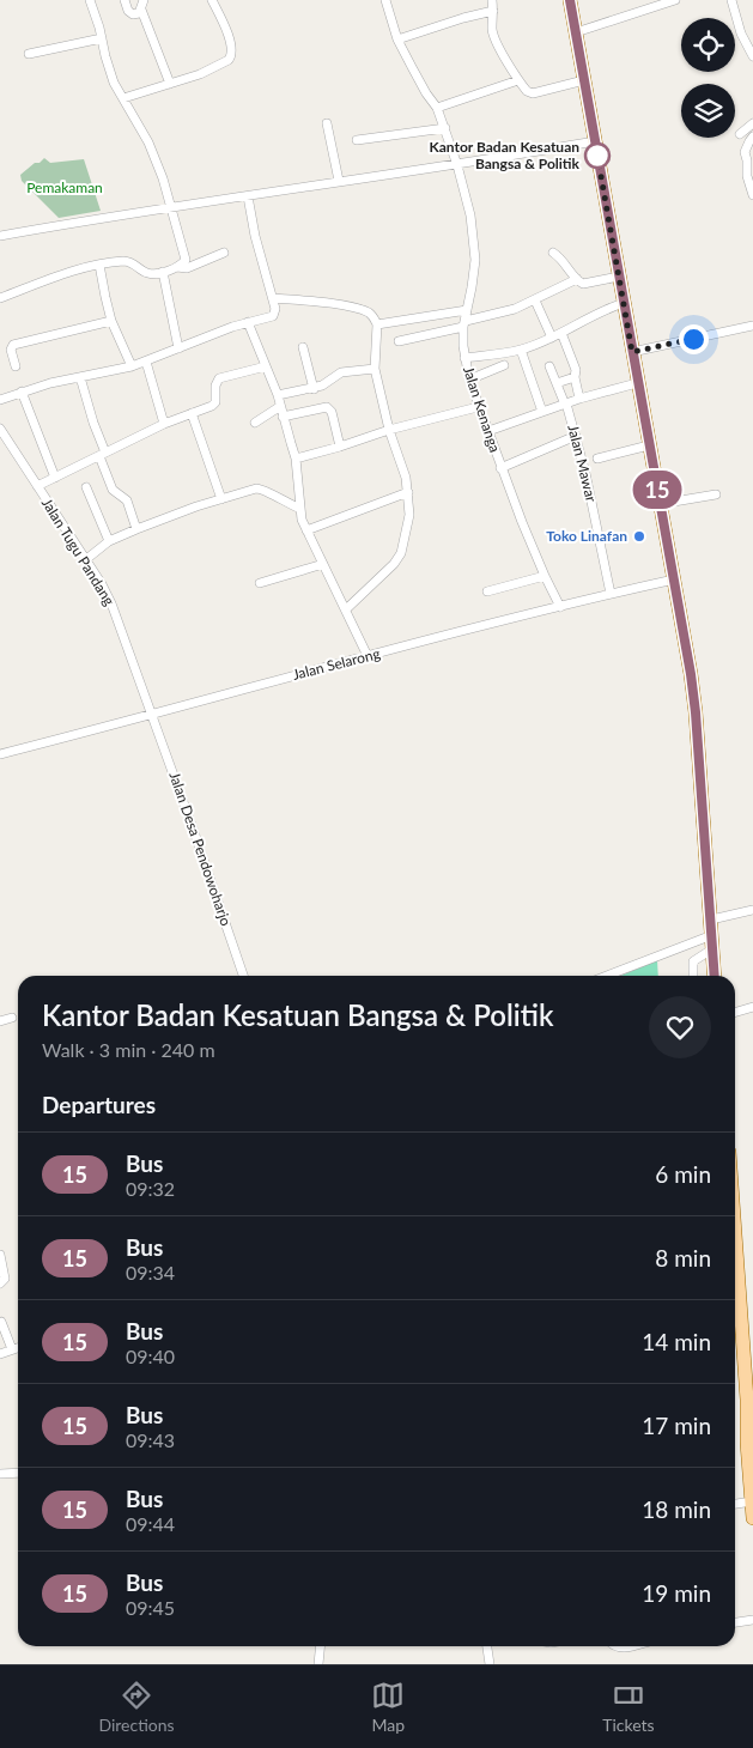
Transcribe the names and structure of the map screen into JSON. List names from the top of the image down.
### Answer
{
  "streets": {
    "street": [
      "Jalan Kenanga",
      "Jalan Mawar",
      "Jalan Tugu Pandang",
      "Jalan Selarong",
      "Jalan Desa Pendowoharjo"
    ]
  },
  "crossings": [
    ["Jalan Kenanga", "Jalan Selarong"],
    ["Jalan Mawar", "Jalan Selarong"],
    ["Jalan Tugu Pandang", "Jalan Selarong"],
    ["Jalan Tugu Pandang", "Jalan Desa Pendowoharjo"],
    ["Jalan Selarong", "Jalan Desa Pendowoharjo"]
  ],
  "parks": ["Pemakaman"],
  "places": ["Kantor Badan Kesatuan Bangsa & Politik", "Toko Linafan"],
  "lines": ["bus line 15"],
  "page": {
    "on_map": "15",
    "heading": [
      ["Kantor Badan Kesatuan Bangsa & Politik", "Walk · 3 min · 240 m"],
      "Departures"
    ],
    "list": [
      {
        "mark": "15",
        "name": "Bus",
        "note": "09:32",
        "value": "6 min"
      },
      {
        "mark": "15",
        "name": "Bus",
        "note": "09:34",
        "value": "8 min"
      },
      {
        "mark": "15",
        "name": "Bus",
        "note": "09:40",
        "value": "14 min"
      },
      {
        "mark": "15",
        "name": "Bus",
        "note": "09:43",
        "value": "17 min"
      },
      {
        "mark": "15",
        "name": "Bus",
        "note": "09:44",
        "value": "18 min"
      },
      {
        "mark": "15",
        "name": "Bus",
        "note": "09:45",
        "value": "19 min"
      }
    ],
    "tabs": ["Directions", "Map", "Tickets"]
  }
}
